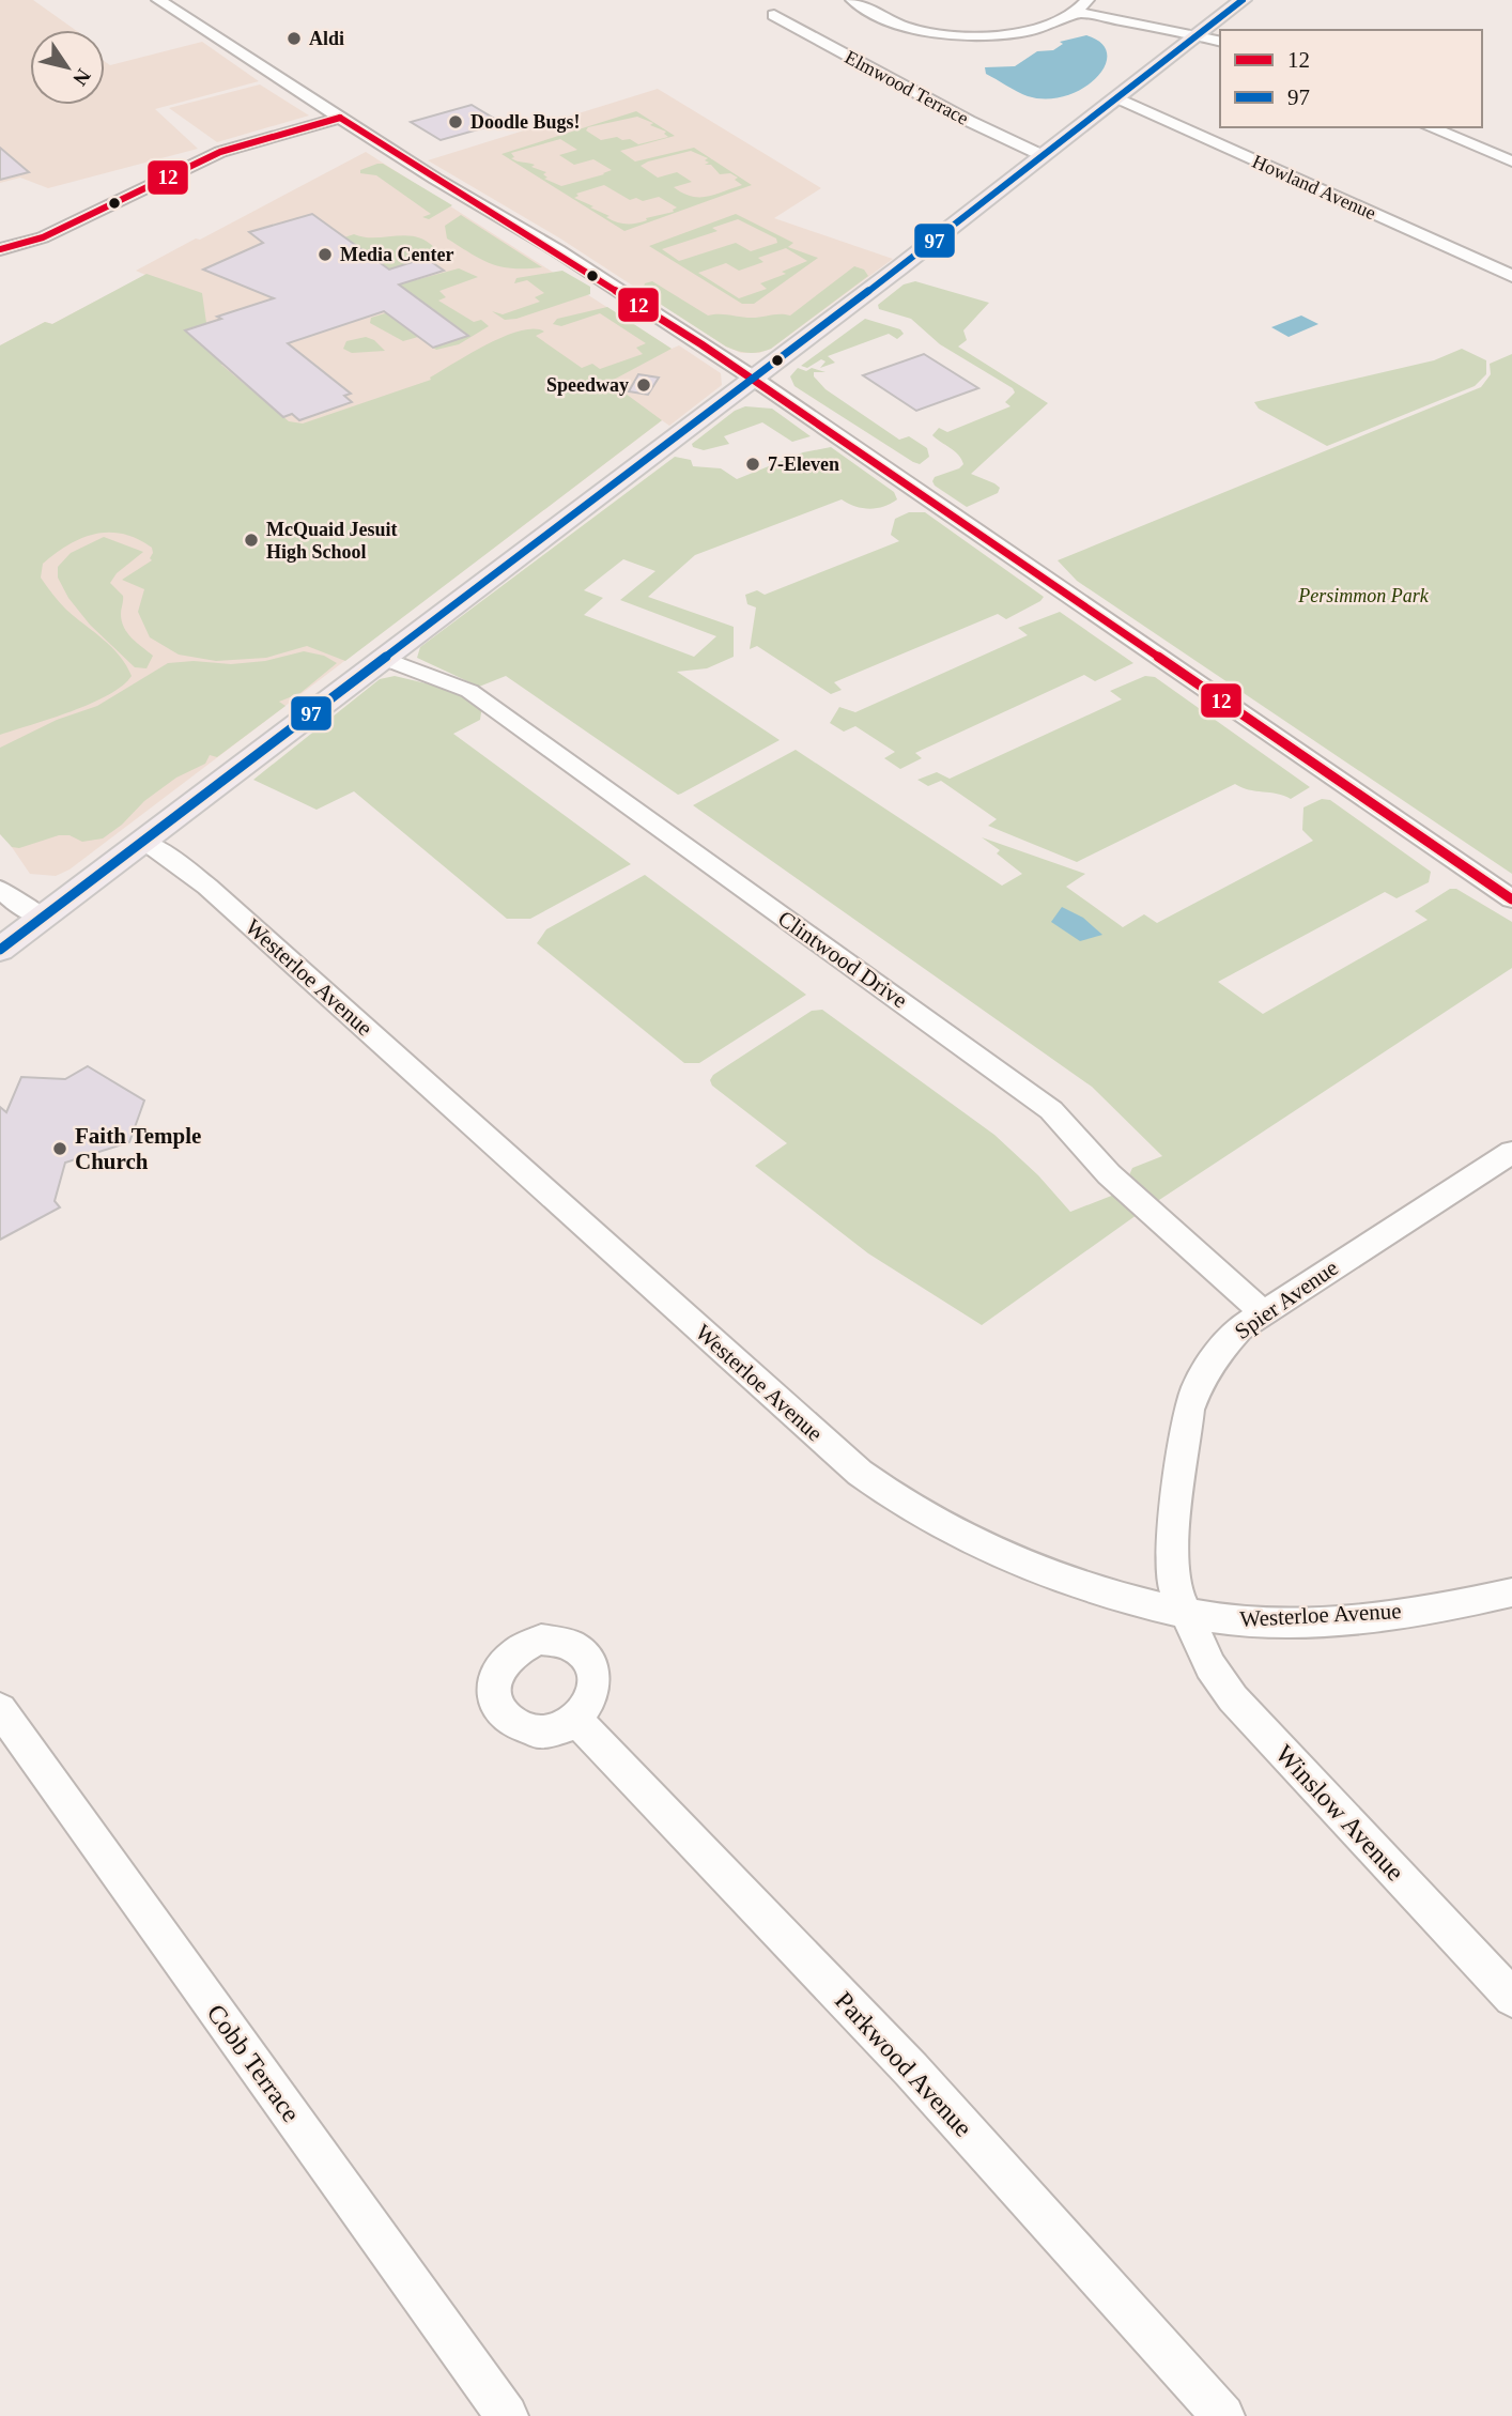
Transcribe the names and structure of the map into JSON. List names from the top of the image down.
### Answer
{
  "streets": {
    "street": [
      "Elmwood Terrace",
      "Howland Avenue",
      "Clintwood Drive",
      "Westerloe Avenue",
      "Spier Avenue",
      "Winslow Avenue",
      "Cobb Terrace",
      "Parkwood Avenue"
    ]
  },
  "crossings": [
    ["Clintwood Drive", "Spier Avenue"],
    ["Westerloe Avenue", "Spier Avenue"],
    ["Westerloe Avenue", "Winslow Avenue"],
    ["Spier Avenue", "Winslow Avenue"]
  ],
  "parks": ["Persimmon Park"],
  "places": [
    "Aldi",
    "Doodle Bugs!",
    "Media Center",
    "Speedway",
    "7-Eleven",
    "McQuaid Jesuit High School",
    "Faith Temple Church"
  ],
  "lines": ["transit line 97", "transit line 12"],
  "legend": ["12", "97"],
  "north": "bottom right"
}
